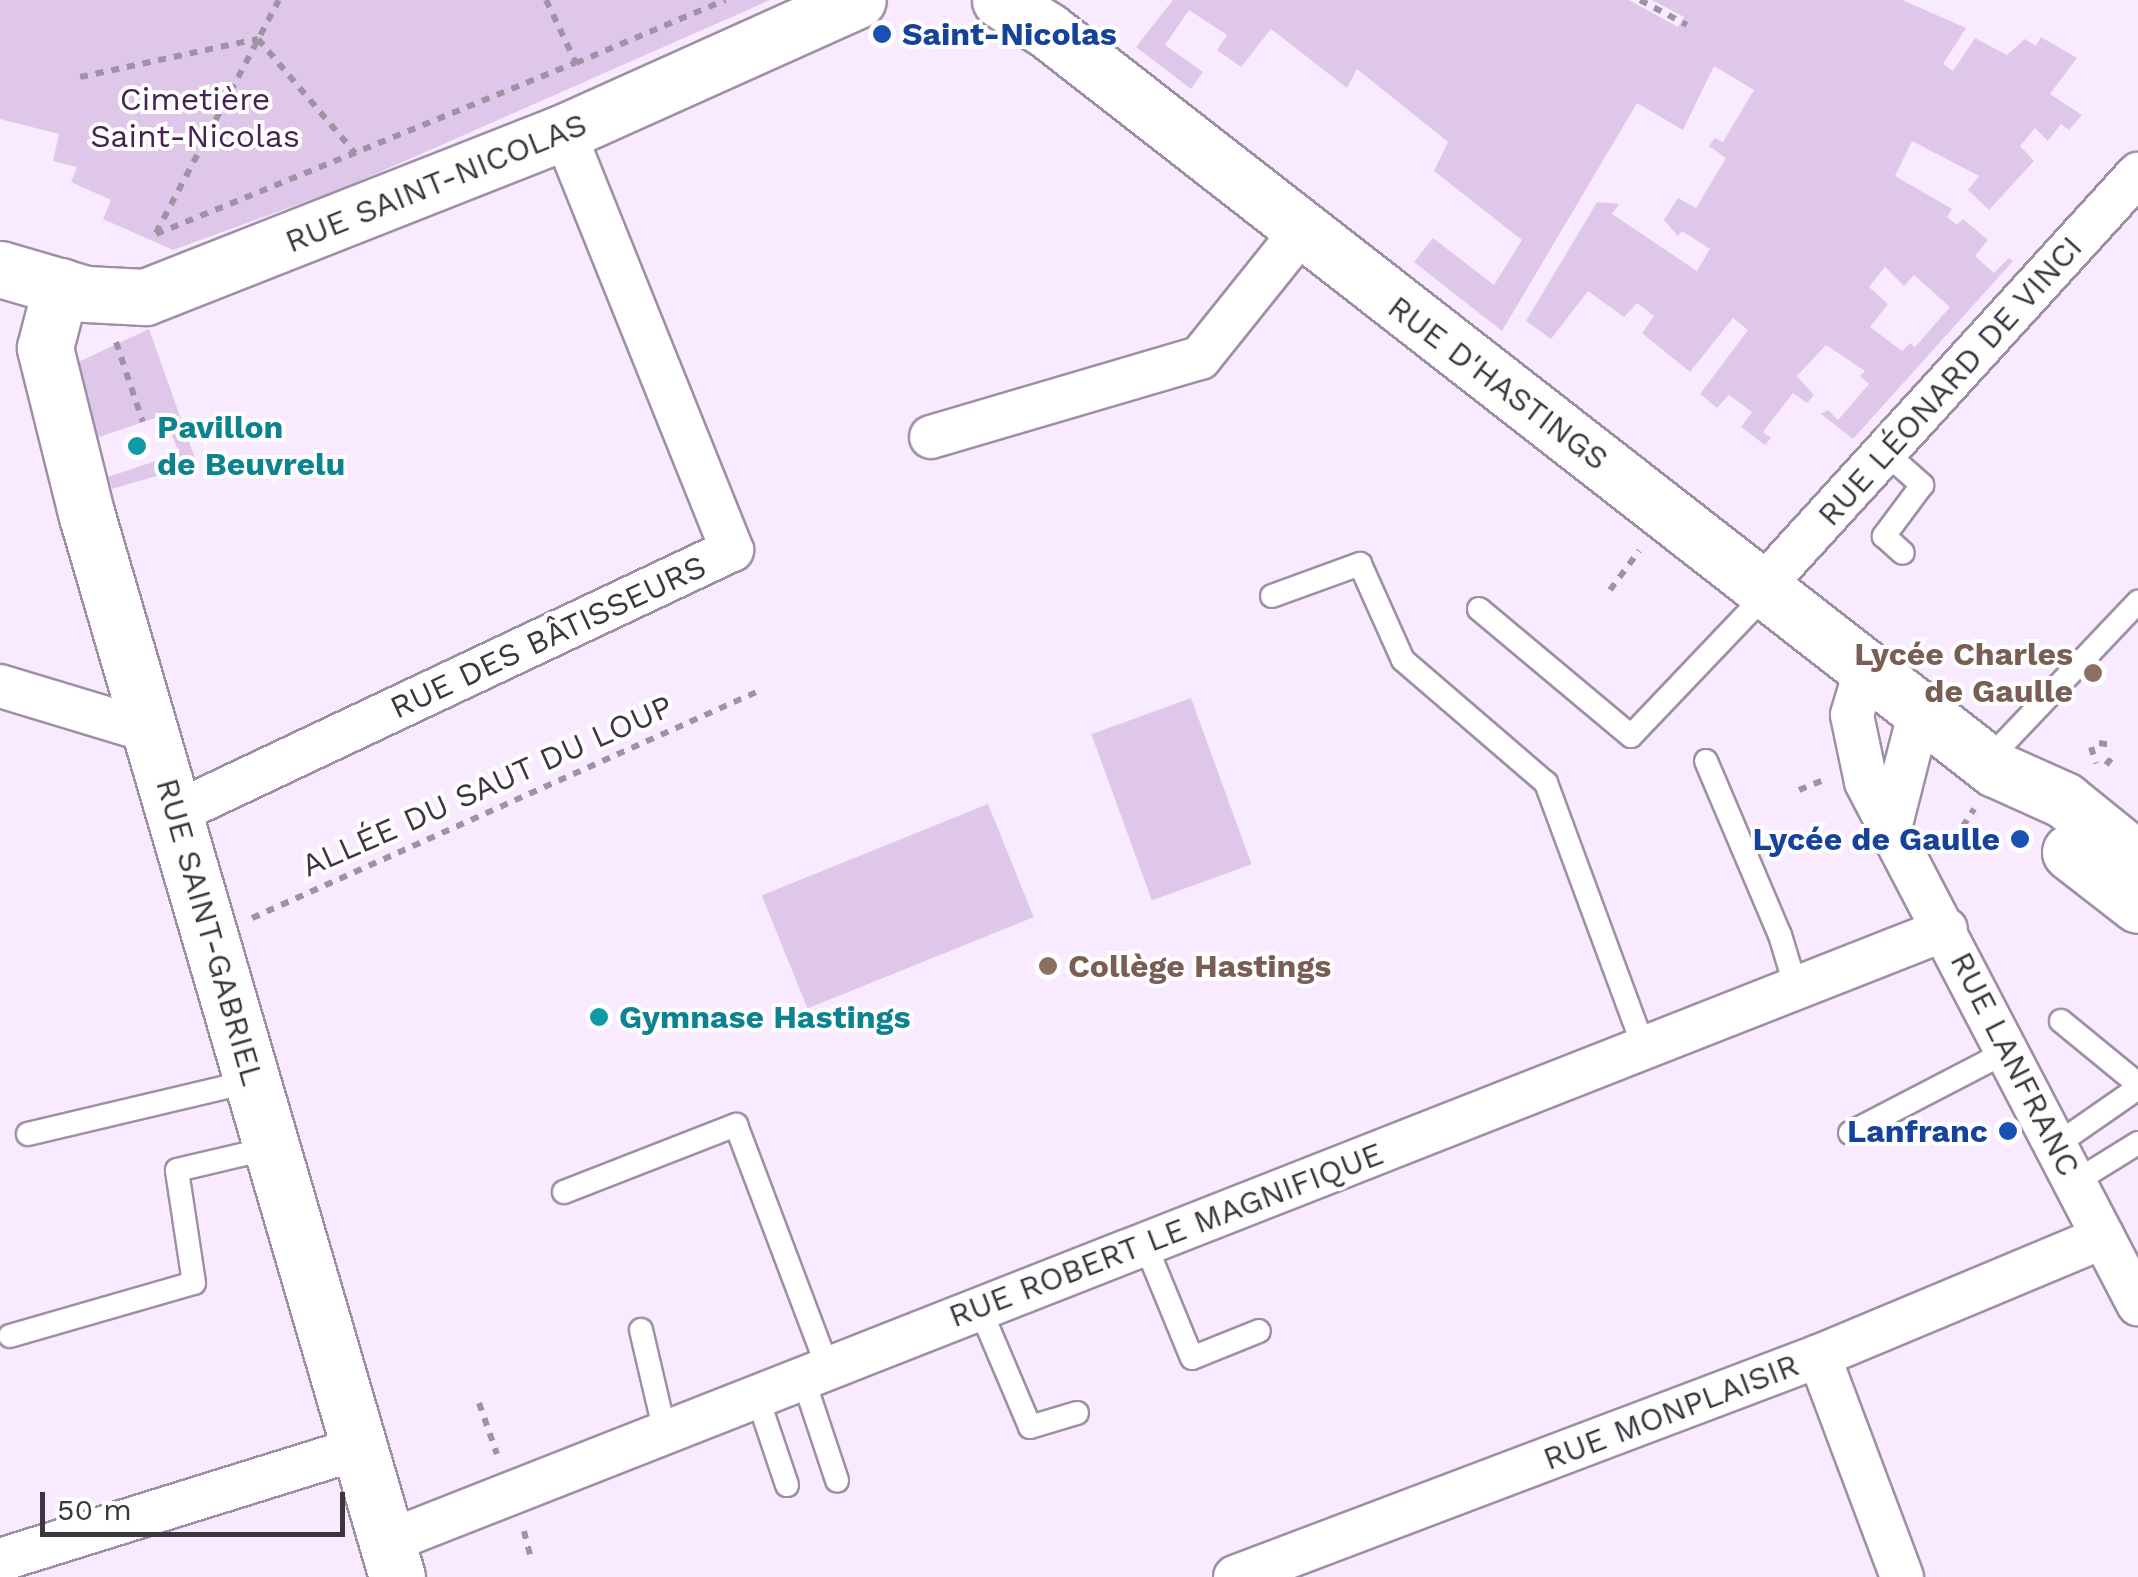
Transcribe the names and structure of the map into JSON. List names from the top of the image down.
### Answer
{
  "streets": {
    "street": [
      "RUE SAINT-NICOLAS",
      "RUE LÉONARD DE VINCI",
      "RUE D'HASTINGS",
      "RUE DES BÂTISSEURS",
      "RUE SAINT-GABRIEL",
      "RUE LANFRANC",
      "RUE ROBERT LE MAGNIFIQUE",
      "RUE MONPLAISIR"
    ],
    "path": ["ALLÉE DU SAUT DU LOUP"]
  },
  "crossings": [
    ["RUE SAINT-NICOLAS", "RUE DES BÂTISSEURS"],
    ["RUE SAINT-NICOLAS", "RUE SAINT-GABRIEL"],
    ["RUE LÉONARD DE VINCI", "RUE D'HASTINGS"],
    ["RUE D'HASTINGS", "RUE LANFRANC"],
    ["RUE DES BÂTISSEURS", "RUE SAINT-GABRIEL"],
    ["RUE SAINT-GABRIEL", "RUE ROBERT LE MAGNIFIQUE"],
    ["RUE LANFRANC", "RUE ROBERT LE MAGNIFIQUE"],
    ["RUE LANFRANC", "RUE MONPLAISIR"]
  ],
  "parks": ["Cimetière Saint-Nicolas"],
  "places": [
    "Saint-Nicolas",
    "Pavillon de Beuvrelu",
    "Lycée Charles de Gaulle",
    "Lycée de Gaulle",
    "Collège Hastings",
    "Gymnase Hastings",
    "Lanfranc"
  ],
  "scale_bar": "50 m"
}
